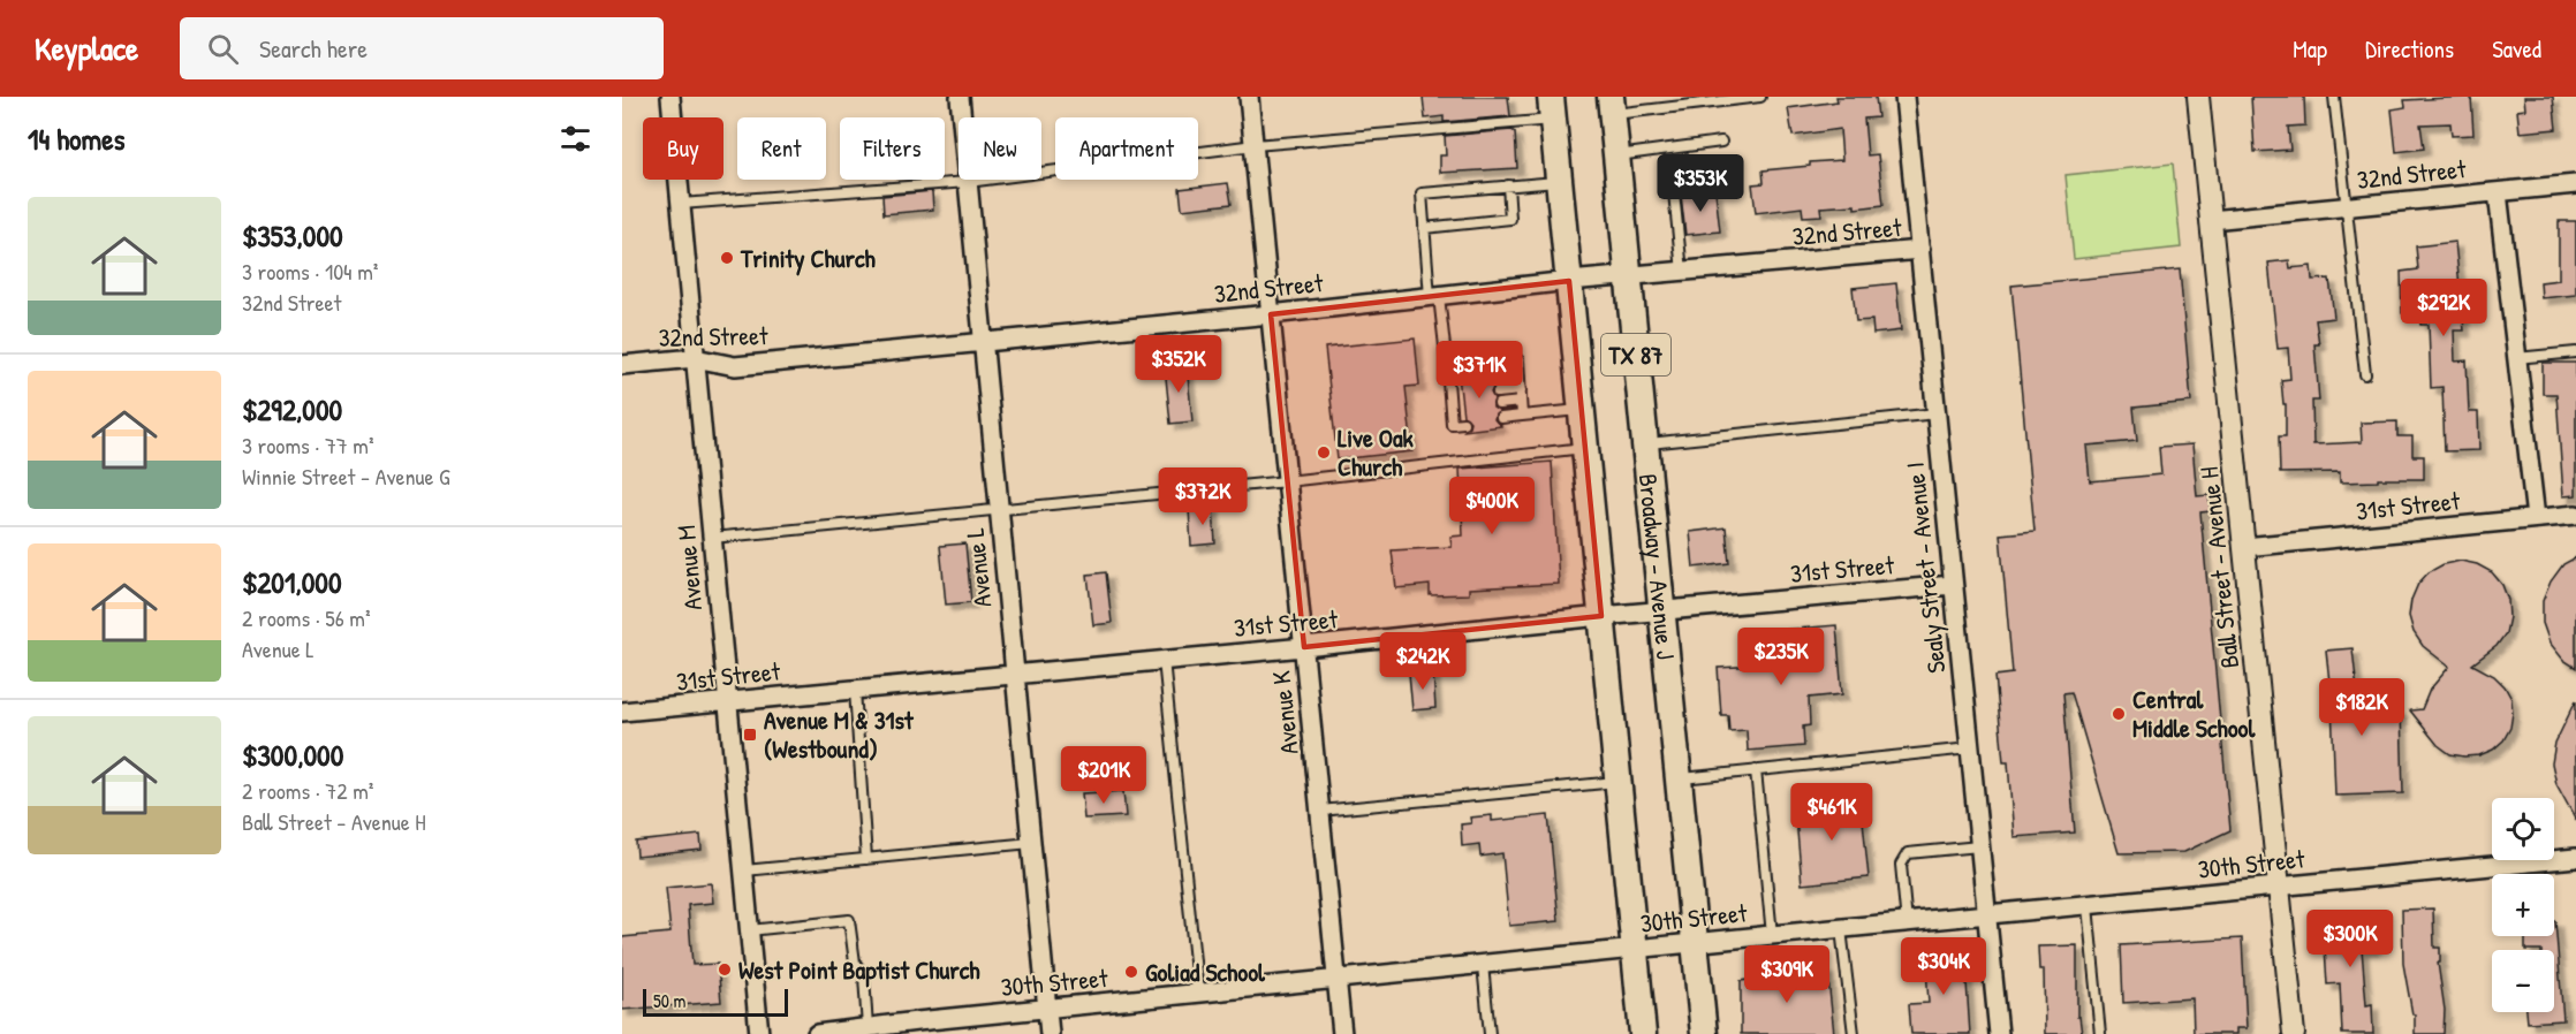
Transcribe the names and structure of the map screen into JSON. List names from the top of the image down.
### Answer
{
  "streets": {
    "main road": ["TX 87", "Broadway - Avenue J"],
    "street": [
      "32nd Street",
      "31st Street",
      "Avenue M",
      "Avenue L",
      "Sealy Street - Avenue I",
      "Ball Street - Avenue H",
      "Avenue K",
      "30th Street"
    ]
  },
  "crossings": [
    ["32nd Street", "TX 87"],
    ["32nd Street", "Broadway - Avenue J"],
    ["32nd Street", "Avenue M"],
    ["32nd Street", "Avenue L"],
    ["32nd Street", "Sealy Street - Avenue I"],
    ["32nd Street", "Ball Street - Avenue H"],
    ["32nd Street", "Avenue K"],
    ["TX 87", "31st Street"],
    ["TX 87", "30th Street"],
    ["31st Street", "Broadway - Avenue J"],
    ["31st Street", "Avenue M"],
    ["31st Street", "Avenue L"],
    ["31st Street", "Sealy Street - Avenue I"],
    ["31st Street", "Ball Street - Avenue H"],
    ["31st Street", "Avenue K"],
    ["Broadway - Avenue J", "30th Street"],
    ["Avenue L", "30th Street"],
    ["Sealy Street - Avenue I", "30th Street"],
    ["Ball Street - Avenue H", "30th Street"],
    ["Avenue K", "30th Street"]
  ],
  "places": {
    "other": [
      "Trinity Church",
      "Live Oak Church",
      "Central Middle School",
      "West Point Baptist Church",
      "Goliad School"
    ],
    "transit": ["Avenue M & 31st (Westbound)"]
  },
  "scale_bar": "50 m",
  "page": {
    "header": "Keyplace",
    "search": "Search here",
    "nav": ["Map", "Directions", "Saved"],
    "heading": "14 homes",
    "chip": [
      "Buy",
      "Rent",
      "Filters",
      "New",
      "Apartment"
    ],
    "price": [
      "$353K",
      "$292K",
      "$352K",
      "$371K",
      "$372K",
      "$400K",
      "$235K",
      "$242K",
      "$182K",
      "$201K",
      "$461K",
      "$300K",
      "$304K",
      "$309K"
    ],
    "list": [
      {
        "name": "$353,000",
        "note": "3 rooms · 104 m² · 32nd Street"
      },
      {
        "name": "$292,000",
        "note": "3 rooms · 77 m² · Winnie Street - Avenue G"
      },
      {
        "name": "$201,000",
        "note": "2 rooms · 56 m² · Avenue L"
      },
      {
        "name": "$300,000",
        "note": "2 rooms · 72 m² · Ball Street - Avenue H"
      }
    ],
    "map_buttons": ["+", "−"],
    "scale": "50 m"
  }
}
